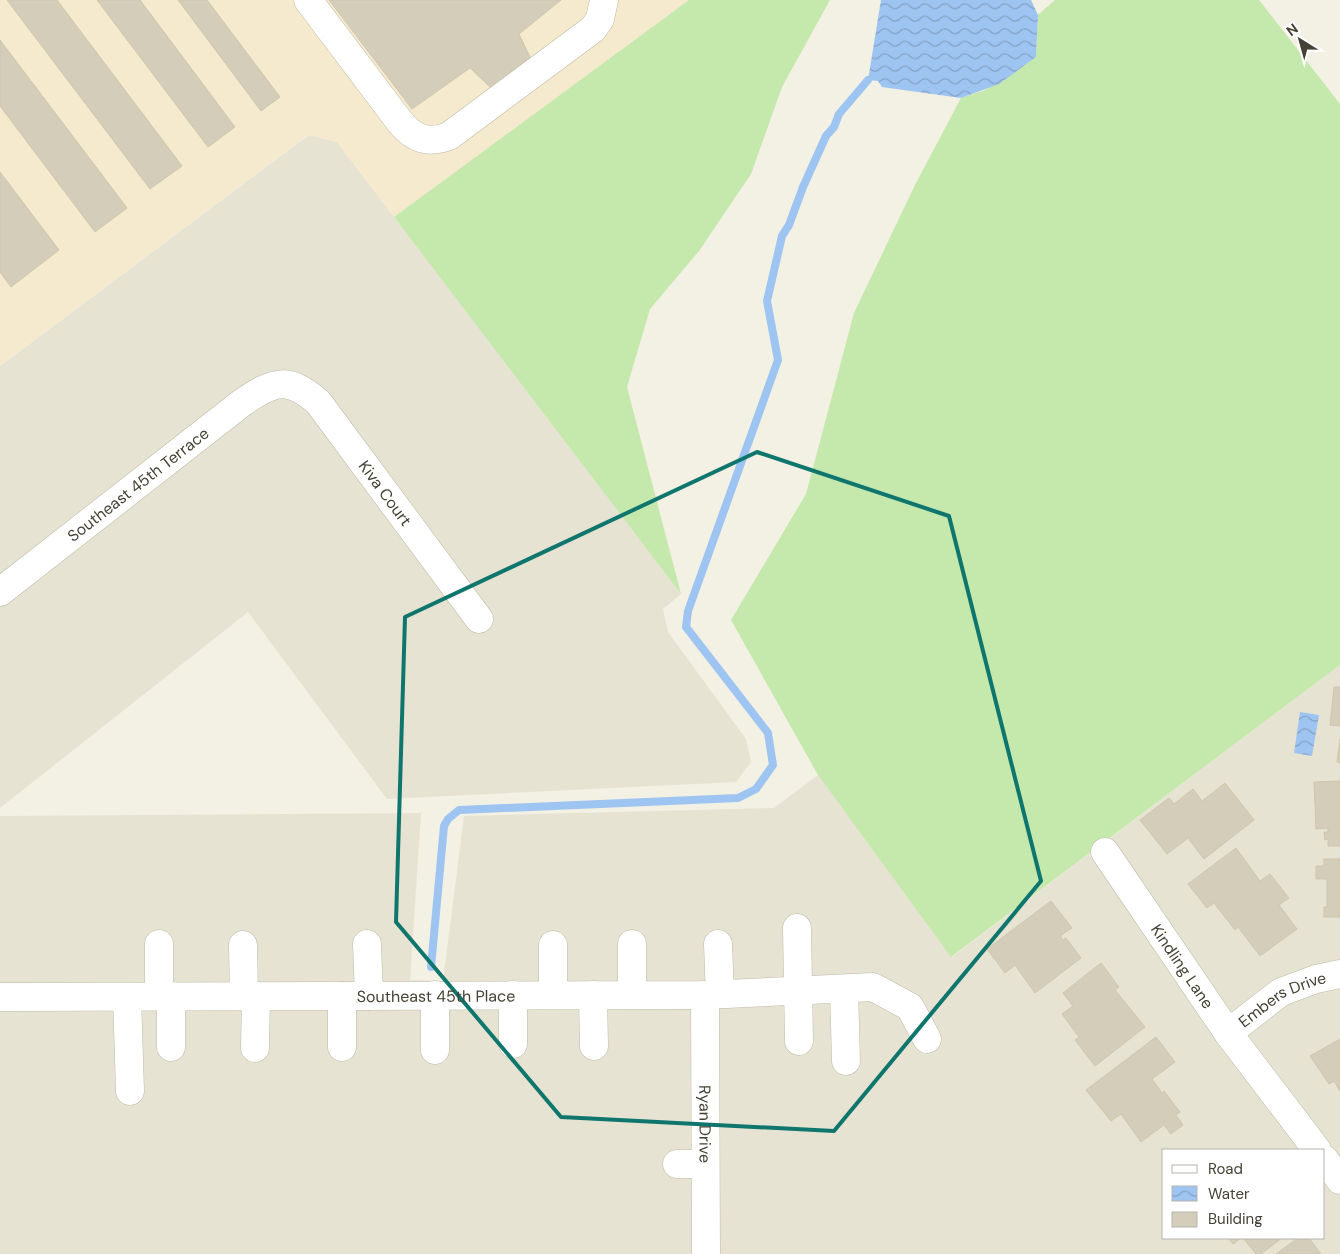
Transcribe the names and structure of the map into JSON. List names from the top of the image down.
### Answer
{
  "streets": {
    "street": [
      "Southeast 45th Terrace",
      "Kiva Court",
      "Kindling Lane",
      "Southeast 45th Place",
      "Embers Drive",
      "Ryan Drive"
    ]
  },
  "crossings": [
    ["Southeast 45th Terrace", "Kiva Court"],
    ["Kindling Lane", "Embers Drive"],
    ["Southeast 45th Place", "Ryan Drive"]
  ],
  "legend": ["Road", "Water", "Building"],
  "north": "top left"
}
